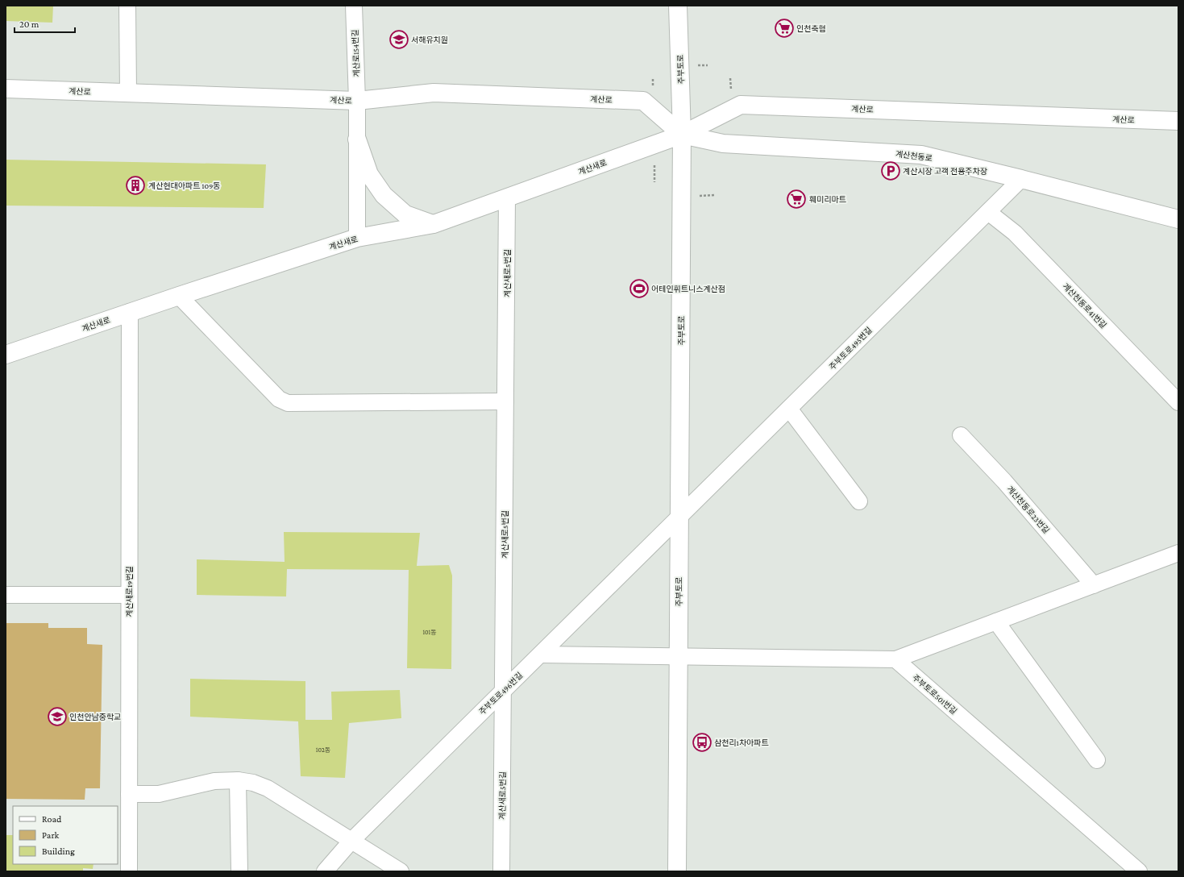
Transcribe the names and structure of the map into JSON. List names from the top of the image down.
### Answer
{
  "streets": {
    "street": [
      "계산로154번길",
      "주부토로",
      "계산로",
      "계산천동로",
      "계산새로",
      "계산새로5번길",
      "계산천동로41번길",
      "주부토로495번길",
      "계산천동로23번길",
      "계산새로19번길",
      "주부토로496번길",
      "주부토로501번길"
    ]
  },
  "crossings": [
    ["계산로154번길", "계산로"],
    ["계산로154번길", "계산새로"],
    ["주부토로", "계산로"],
    ["주부토로", "계산천동로"],
    ["주부토로", "계산새로"],
    ["주부토로", "주부토로495번길"],
    ["주부토로", "주부토로496번길"],
    ["계산로", "계산천동로"],
    ["계산로", "계산새로"],
    ["계산천동로", "계산새로"],
    ["계산천동로", "주부토로495번길"],
    ["계산새로", "계산새로5번길"],
    ["계산새로", "계산새로19번길"],
    ["계산새로5번길", "주부토로496번길"],
    ["계산천동로41번길", "주부토로495번길"],
    ["주부토로495번길", "주부토로496번길"]
  ],
  "places": {
    "supermarket": ["인천축협", "훼미리마트"],
    "school or university": ["서해유치원", "인천안남중학교"],
    "parking": ["계산시장 고객 전용주차장"],
    "building": ["계산현대아파트 109동"],
    "sports": ["어테인휘트니스계산점"],
    "bus stop": ["삼천리1차아파트"]
  },
  "house_numbers": ["101동", "102동"],
  "legend": ["Road", "Park", "Building"],
  "scale_bar": "20 m"
}
